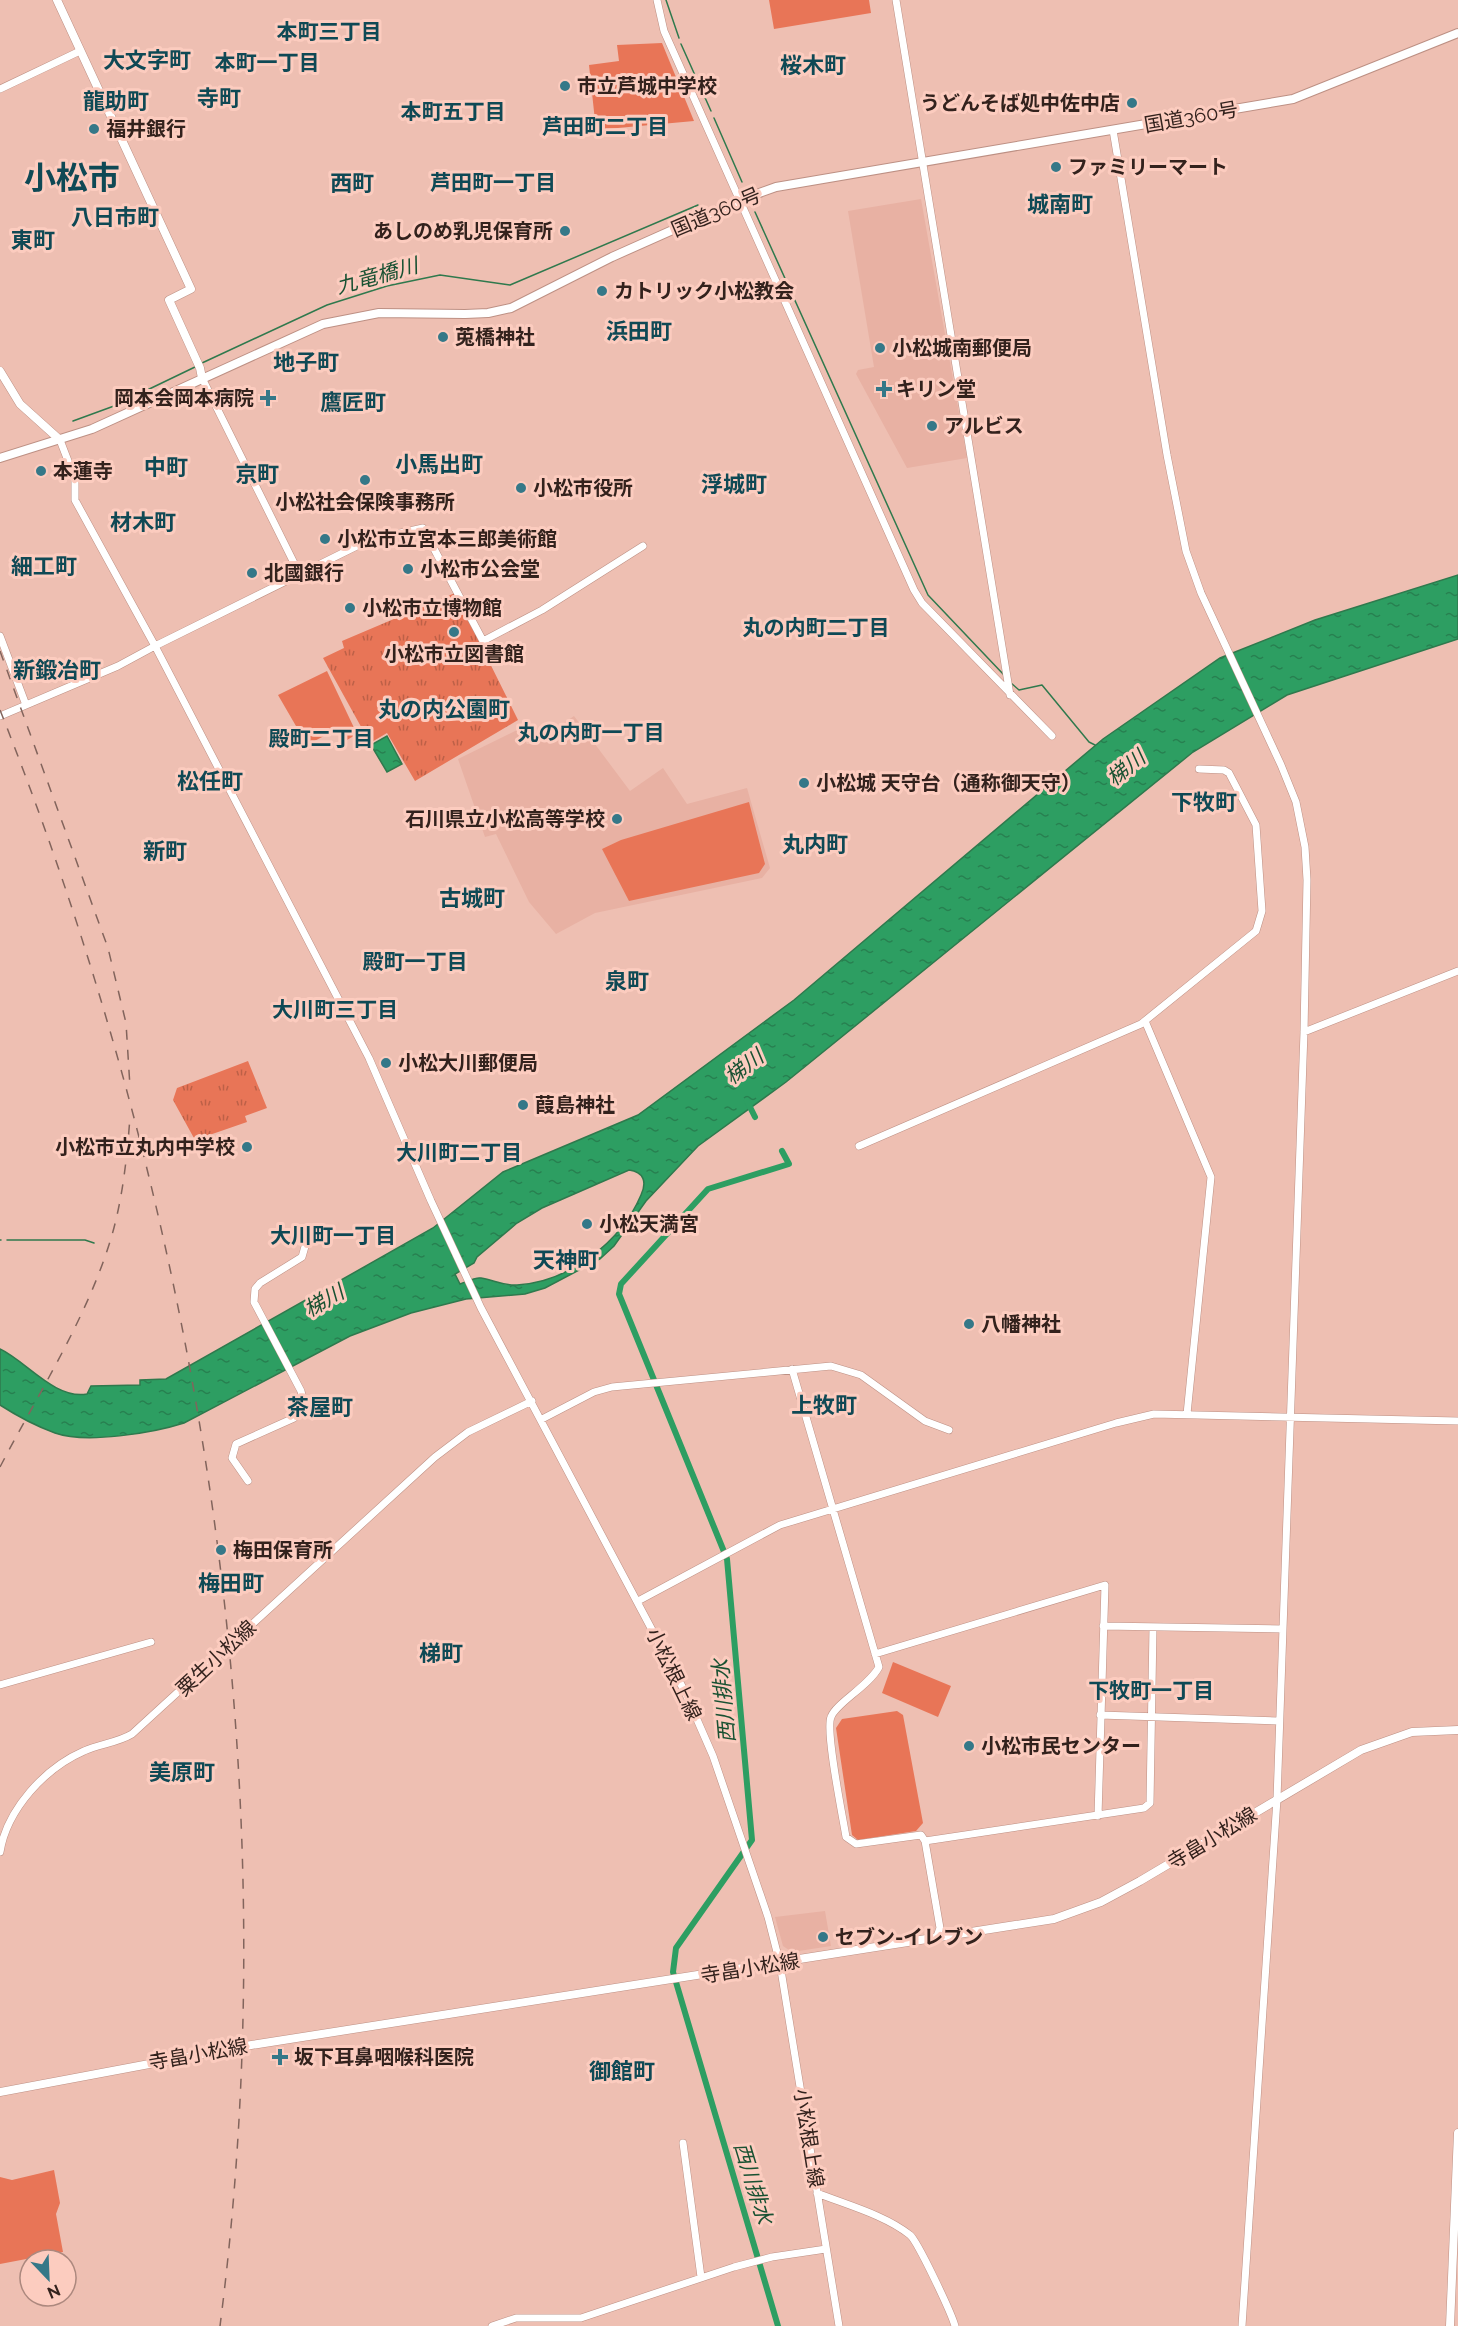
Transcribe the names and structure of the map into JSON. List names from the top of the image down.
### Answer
{
  "streets": {
    "highway": ["国道360号"],
    "main road": ["寺畠小松線"],
    "street": ["粟生小松線", "小松根上線"]
  },
  "crossings": [
    ["国道360号", "小松根上線"],
    ["粟生小松線", "小松根上線"],
    ["小松根上線", "寺畠小松線"]
  ],
  "districts": [
    "本町三丁目",
    "大文字町",
    "本町一丁目",
    "桜木町",
    "寺町",
    "龍助町",
    "本町五丁目",
    "芦田町二丁目",
    "小松市",
    "西町",
    "芦田町一丁目",
    "城南町",
    "八日市町",
    "東町",
    "浜田町",
    "地子町",
    "鷹匠町",
    "小馬出町",
    "中町",
    "京町",
    "浮城町",
    "材木町",
    "細工町",
    "丸の内町二丁目",
    "新鍛冶町",
    "丸の内公園町",
    "丸の内町一丁目",
    "殿町二丁目",
    "松任町",
    "下牧町",
    "丸内町",
    "新町",
    "古城町",
    "殿町一丁目",
    "泉町",
    "大川町三丁目",
    "大川町二丁目",
    "大川町一丁目",
    "天神町",
    "上牧町",
    "茶屋町",
    "梅田町",
    "梯町",
    "下牧町一丁目",
    "美原町",
    "御館町"
  ],
  "water": ["九竜橋川", "梯川", "西川排水"],
  "places": {
    "other": [
      "市立芦城中学校",
      "うどんそば処中佐中店",
      "福井銀行",
      "ファミリーマート",
      "あしのめ乳児保育所",
      "カトリック小松教会",
      "莵橋神社",
      "小松城南郵便局",
      "アルビス",
      "本蓮寺",
      "小松社会保険事務所",
      "小松市役所",
      "小松市立宮本三郎美術館",
      "小松市公会堂",
      "北國銀行",
      "小松市立博物館",
      "小松市立図書館",
      "小松城 天守台（通称御天守）",
      "石川県立小松高等学校",
      "小松大川郵便局",
      "葭島神社",
      "小松市立丸内中学校",
      "小松天満宮",
      "八幡神社",
      "梅田保育所",
      "小松市民センター",
      "セブン-イレブン"
    ],
    "health": ["キリン堂", "岡本会岡本病院", "坂下耳鼻咽喉科医院"]
  },
  "north": "bottom right"
}
